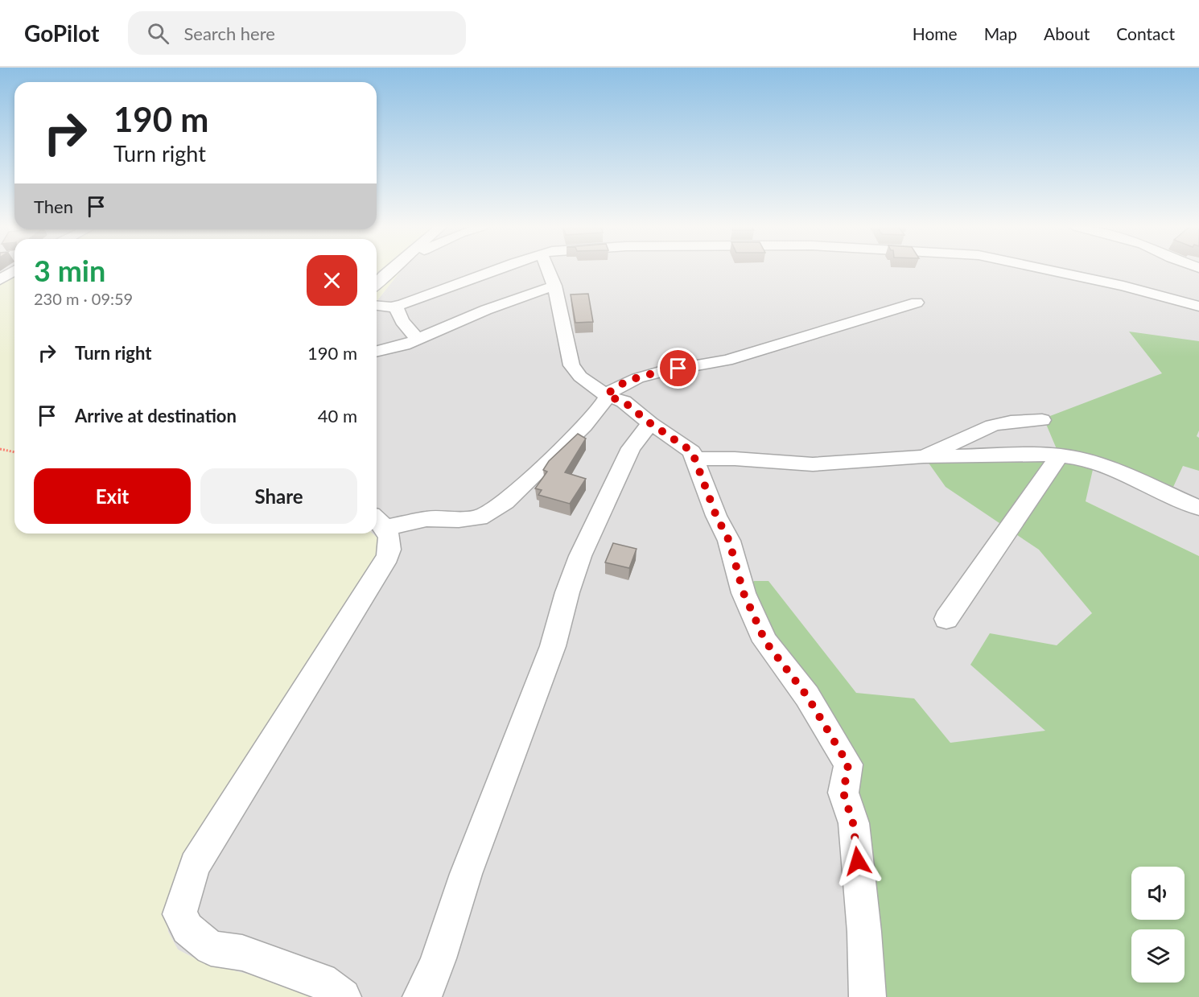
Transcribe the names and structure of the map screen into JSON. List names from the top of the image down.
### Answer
{
  "page": {
    "header": "GoPilot",
    "search": "Search here",
    "nav": [
      "Home",
      "Map",
      "About",
      "Contact"
    ],
    "turn": ["190 m", "Turn right"],
    "then": "Then",
    "heading": ["3 min", "230 m · 09:59"],
    "list": [
      {
        "name": "Turn right",
        "value": "190 m"
      },
      {
        "name": "Arrive at destination",
        "value": "40 m"
      }
    ],
    "buttons": ["Exit", "Share"]
  }
}
